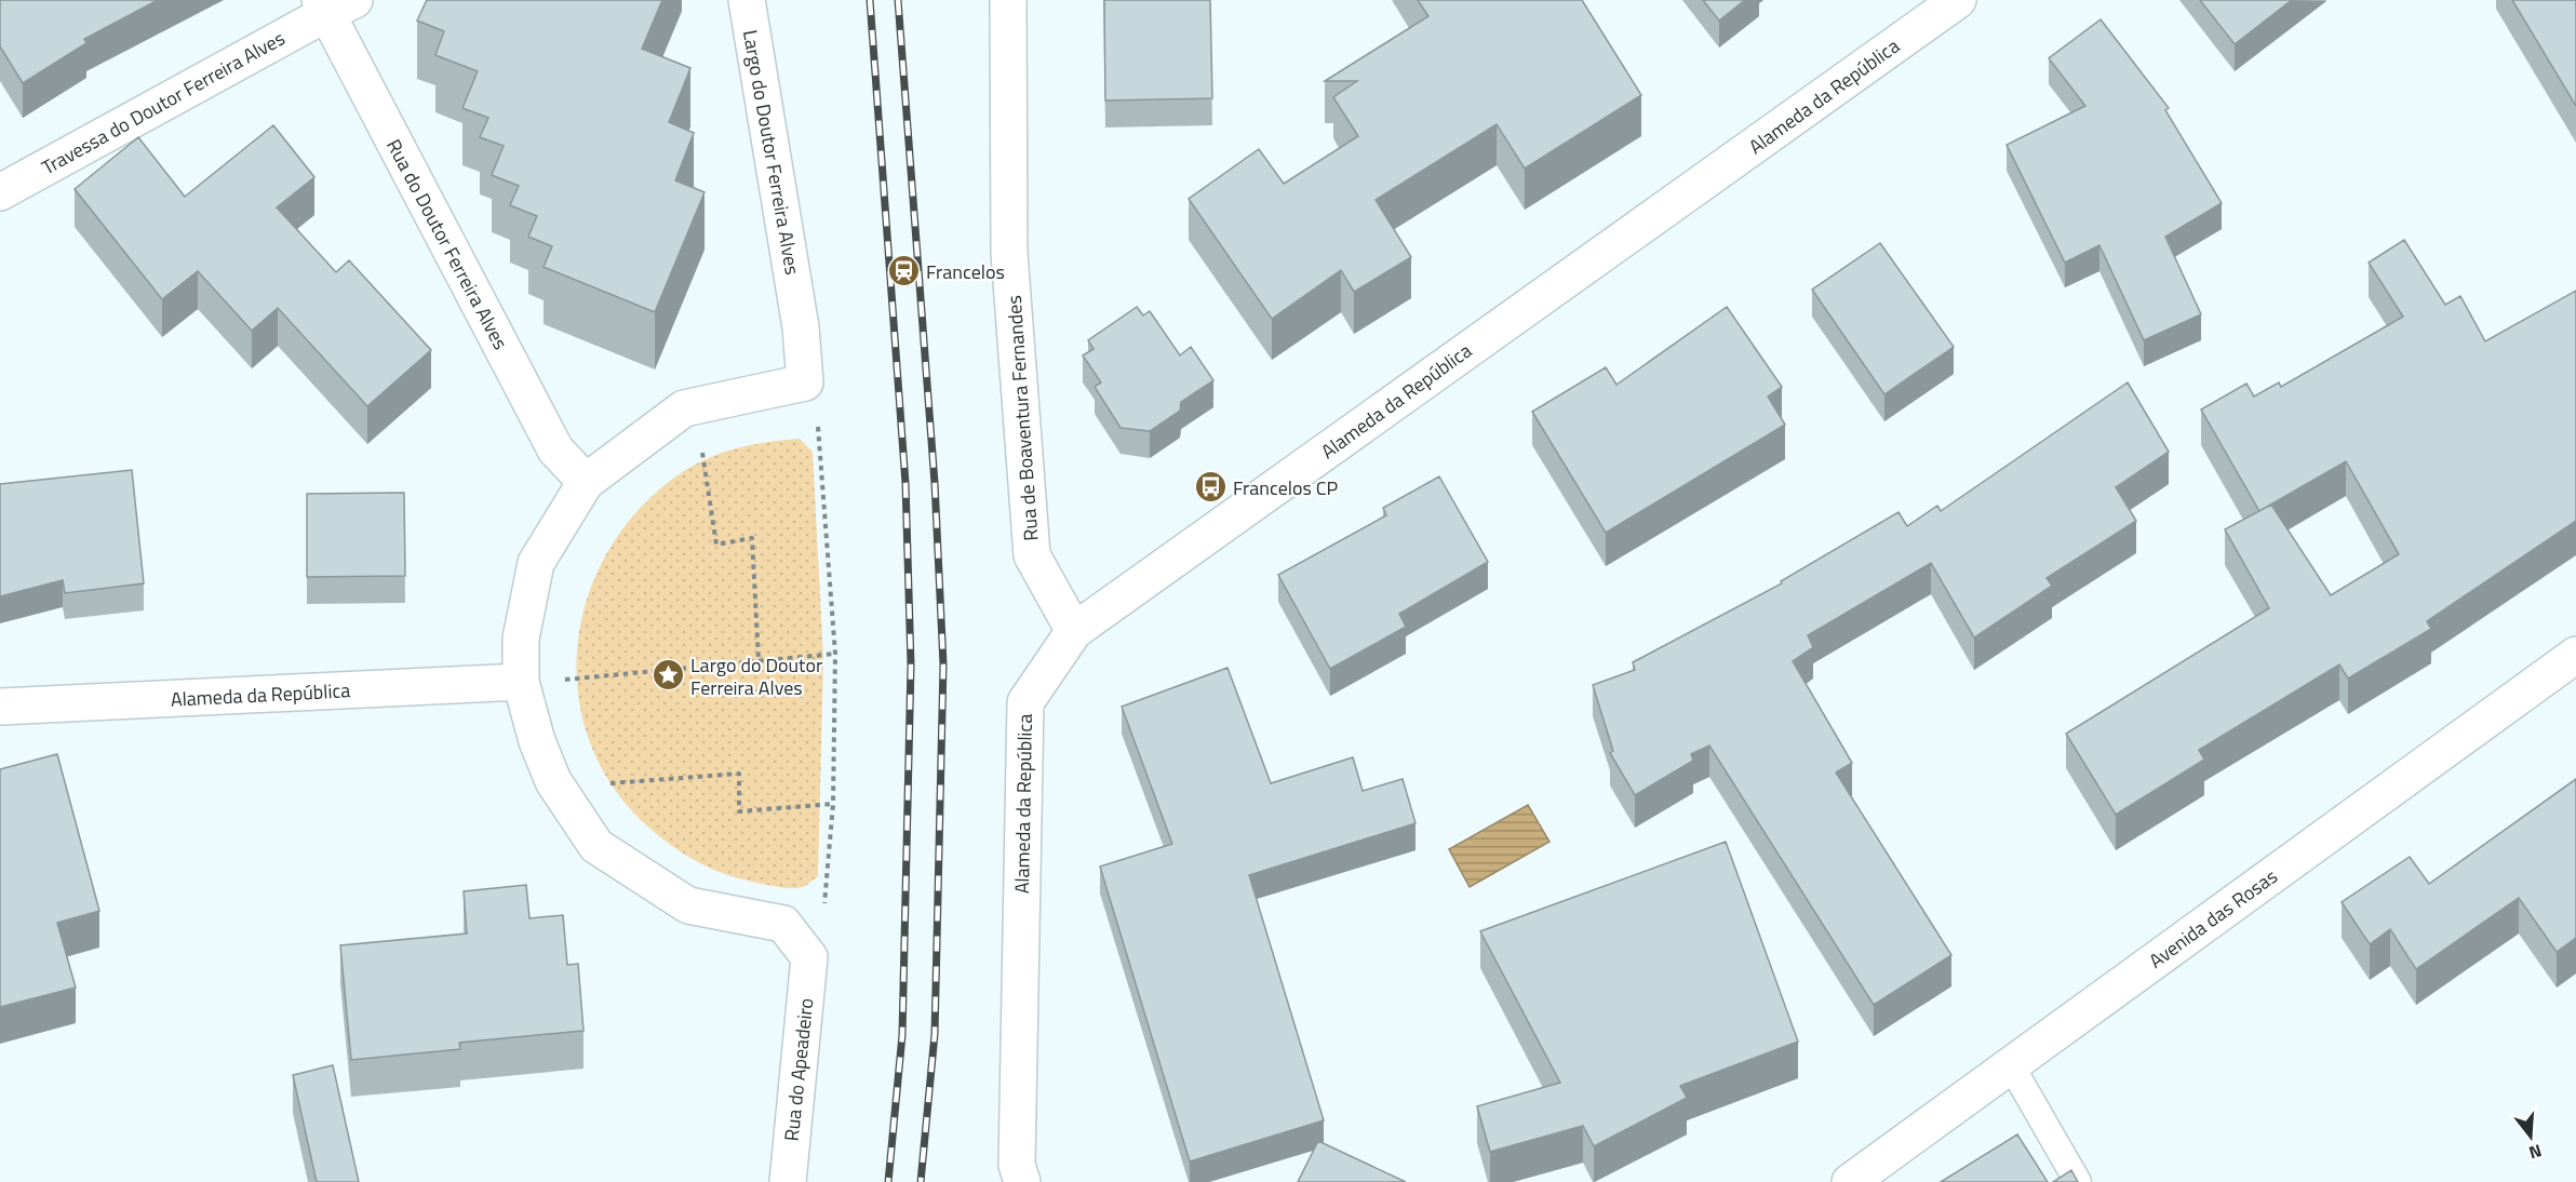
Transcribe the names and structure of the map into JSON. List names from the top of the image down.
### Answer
{
  "streets": {
    "street": [
      "Alameda da República",
      "Travessa do Doutor Ferreira Alves",
      "Largo do Doutor Ferreira Alves",
      "Rua do Doutor Ferreira Alves",
      "Rua de Boaventura Fernandes",
      "Avenida das Rosas",
      "Rua do Apeadeiro"
    ]
  },
  "crossings": [
    ["Alameda da República", "Largo do Doutor Ferreira Alves"],
    ["Alameda da República", "Rua de Boaventura Fernandes"],
    ["Travessa do Doutor Ferreira Alves", "Rua do Doutor Ferreira Alves"],
    ["Largo do Doutor Ferreira Alves", "Rua do Doutor Ferreira Alves"],
    ["Largo do Doutor Ferreira Alves", "Rua do Apeadeiro"]
  ],
  "places": {
    "station": ["Francelos"],
    "bus stop": ["Francelos CP"],
    "place": ["Largo do Doutor Ferreira Alves"]
  },
  "north": "bottom"
}
